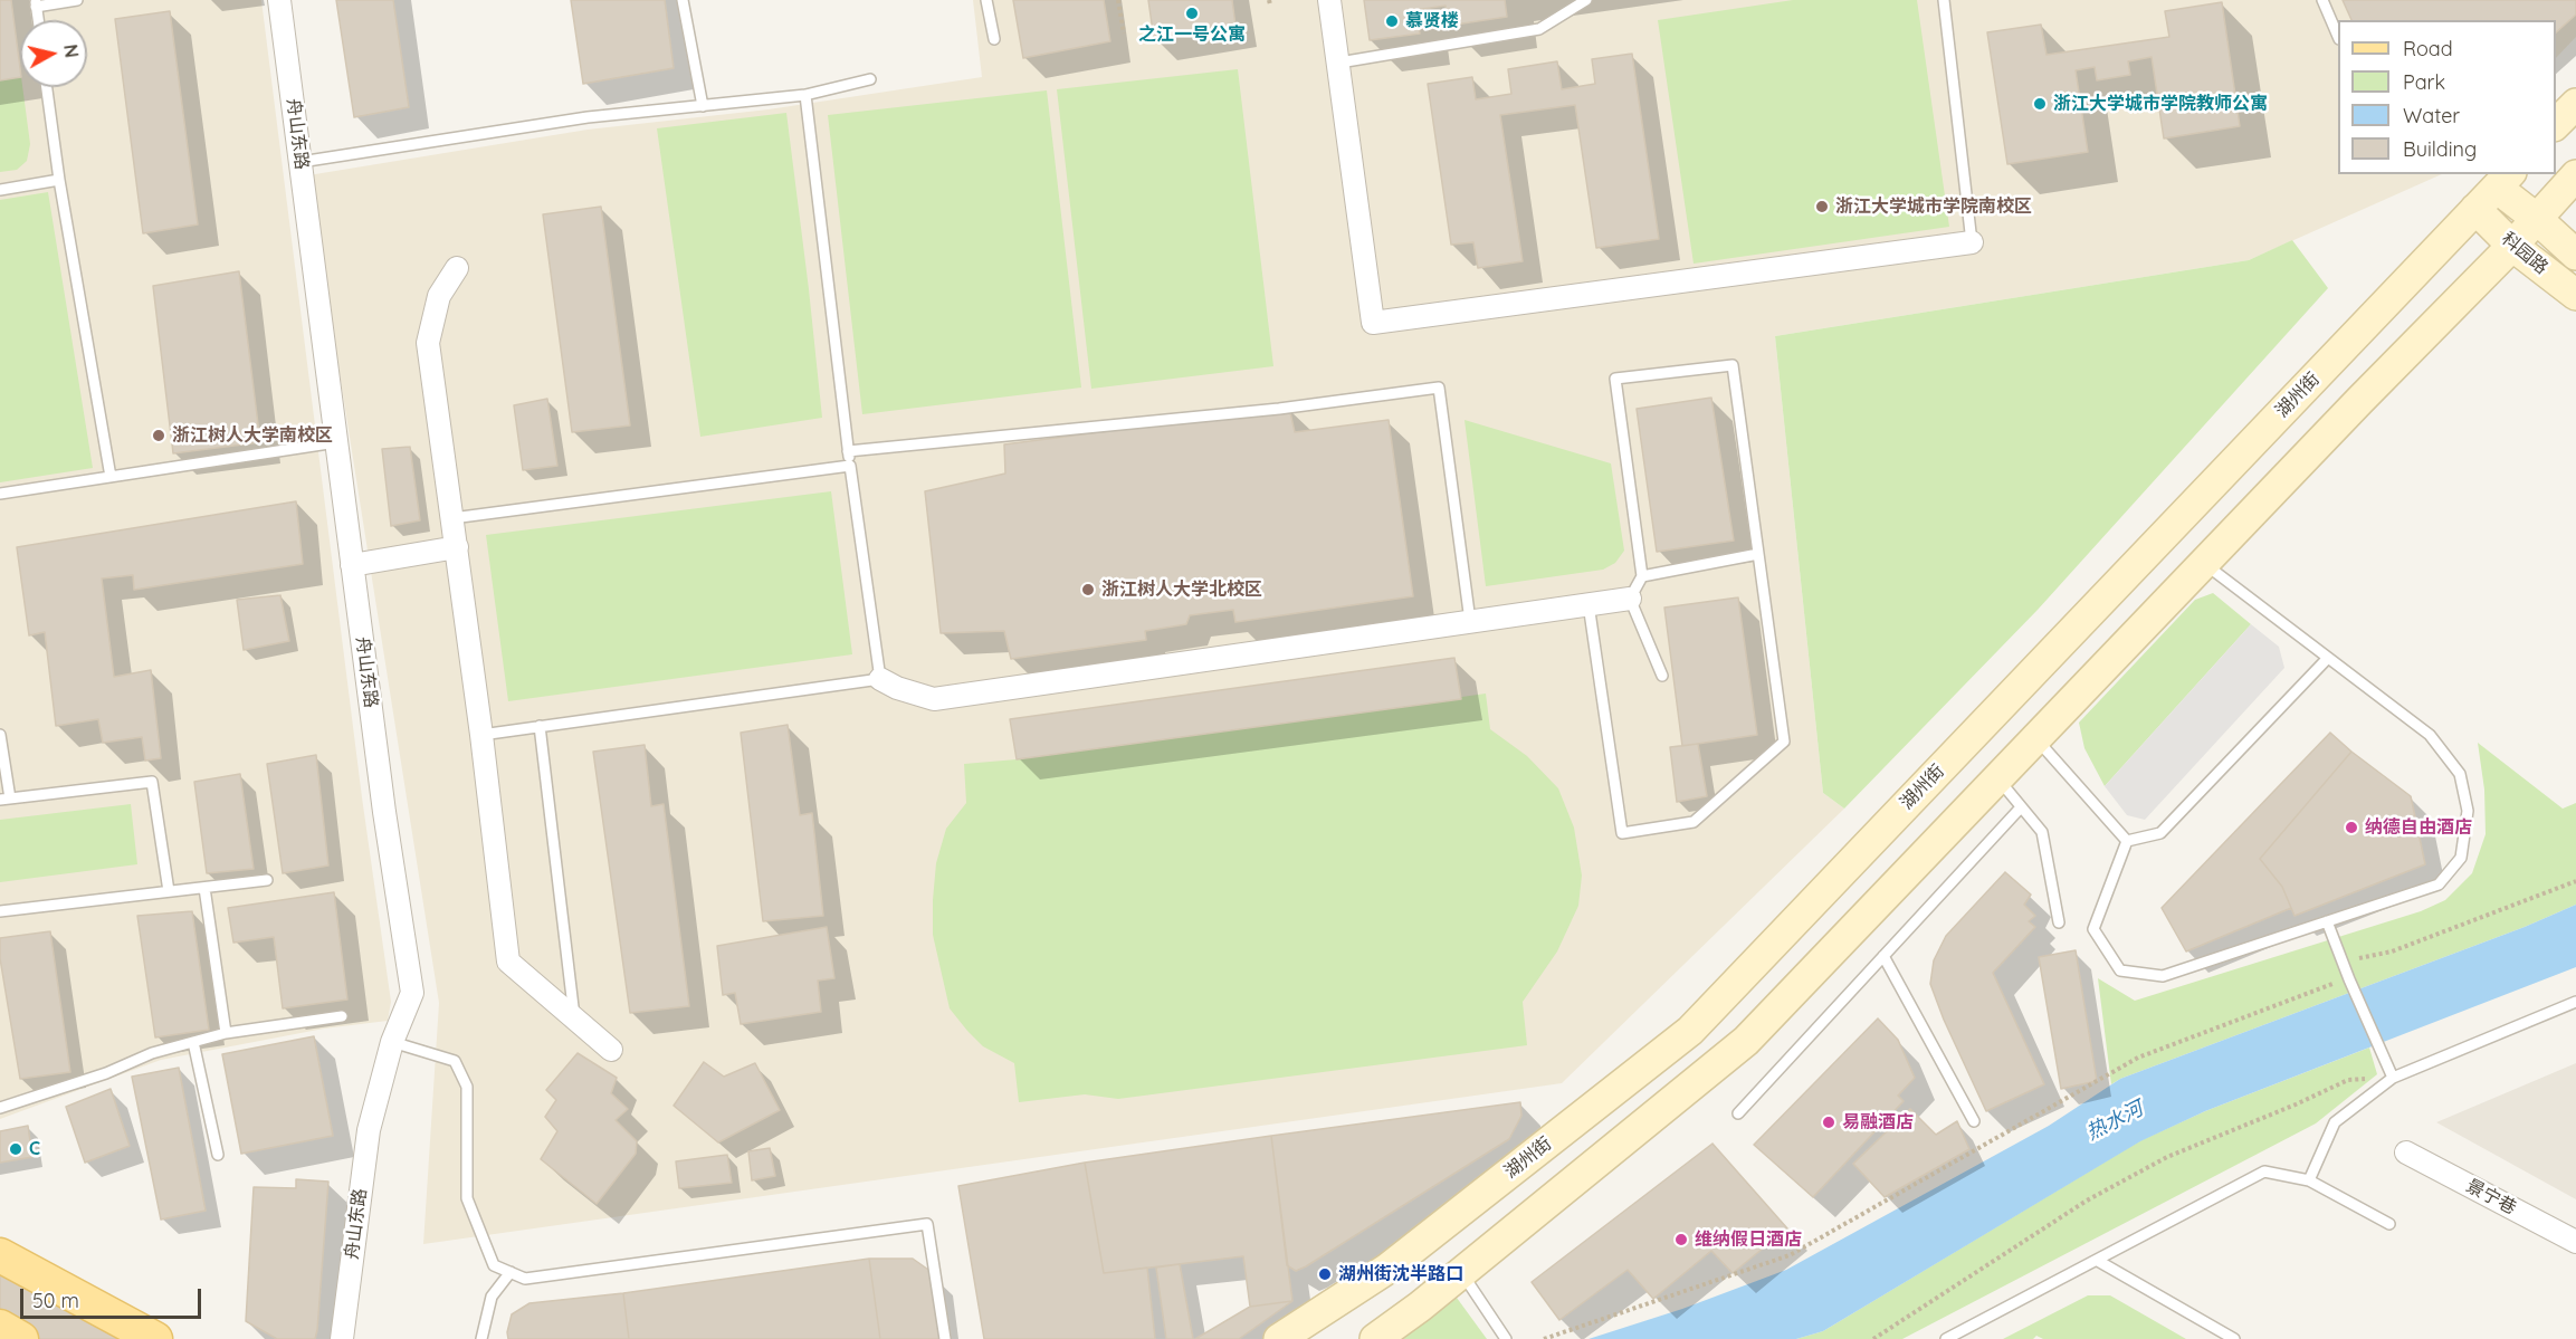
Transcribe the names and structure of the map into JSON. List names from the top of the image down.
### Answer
{
  "streets": {
    "main road": ["科园路", "湖州街"],
    "street": ["舟山东路", "景宁巷"]
  },
  "crossings": [
    ["科园路", "湖州街"]
  ],
  "water": ["热水河"],
  "places": [
    "之江一号公寓",
    "慕贤楼",
    "浙江大学城市学院教师公寓",
    "浙江大学城市学院南校区",
    "浙江树人大学南校区",
    "浙江树人大学北校区",
    "纳德自由酒店",
    "易融酒店",
    "C",
    "维纳假日酒店",
    "湖州街沈半路口"
  ],
  "legend": [
    "Road",
    "Park",
    "Water",
    "Building"
  ],
  "scale_bar": "50 m",
  "north": "right"
}
